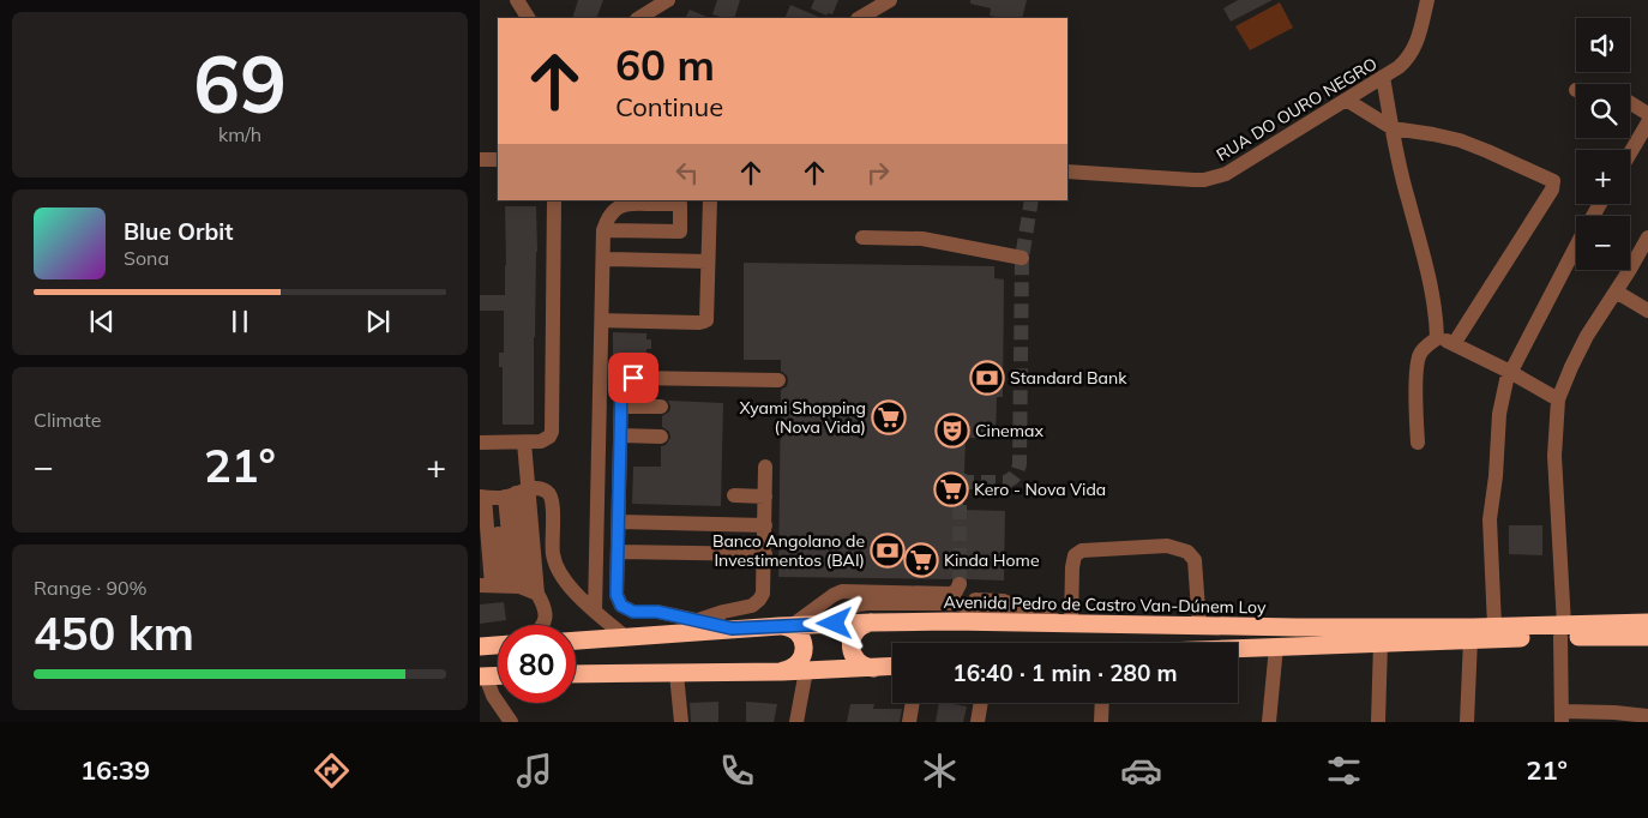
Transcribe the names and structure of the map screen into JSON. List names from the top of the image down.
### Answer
{
  "streets": {
    "highway": ["Avenida Pedro de Castro Van-Dúnem Loy"],
    "street": ["RUA DO OURO NEGRO"]
  },
  "places": {
    "bank": ["Standard Bank", "Banco Angolano de Investimentos (BAI)"],
    "supermarket": ["Xyami Shopping (Nova Vida)", "Kero - Nova Vida", "Kinda Home"],
    "theatre": ["Cinemax"]
  },
  "page": {
    "tile": [
      ["69", "km/h"],
      "Climate",
      ["Range · 90%", "450 km"]
    ],
    "map_buttons": ["+", "−"],
    "turn": ["60 m", "Continue"],
    "song": ["Blue Orbit", "Sona"],
    "heat": ["−", "21°", "+"],
    "limit": "80",
    "trip": "16:40 · 1 min · 280 m",
    "tabs": ["16:39", "21°"]
  }
}
